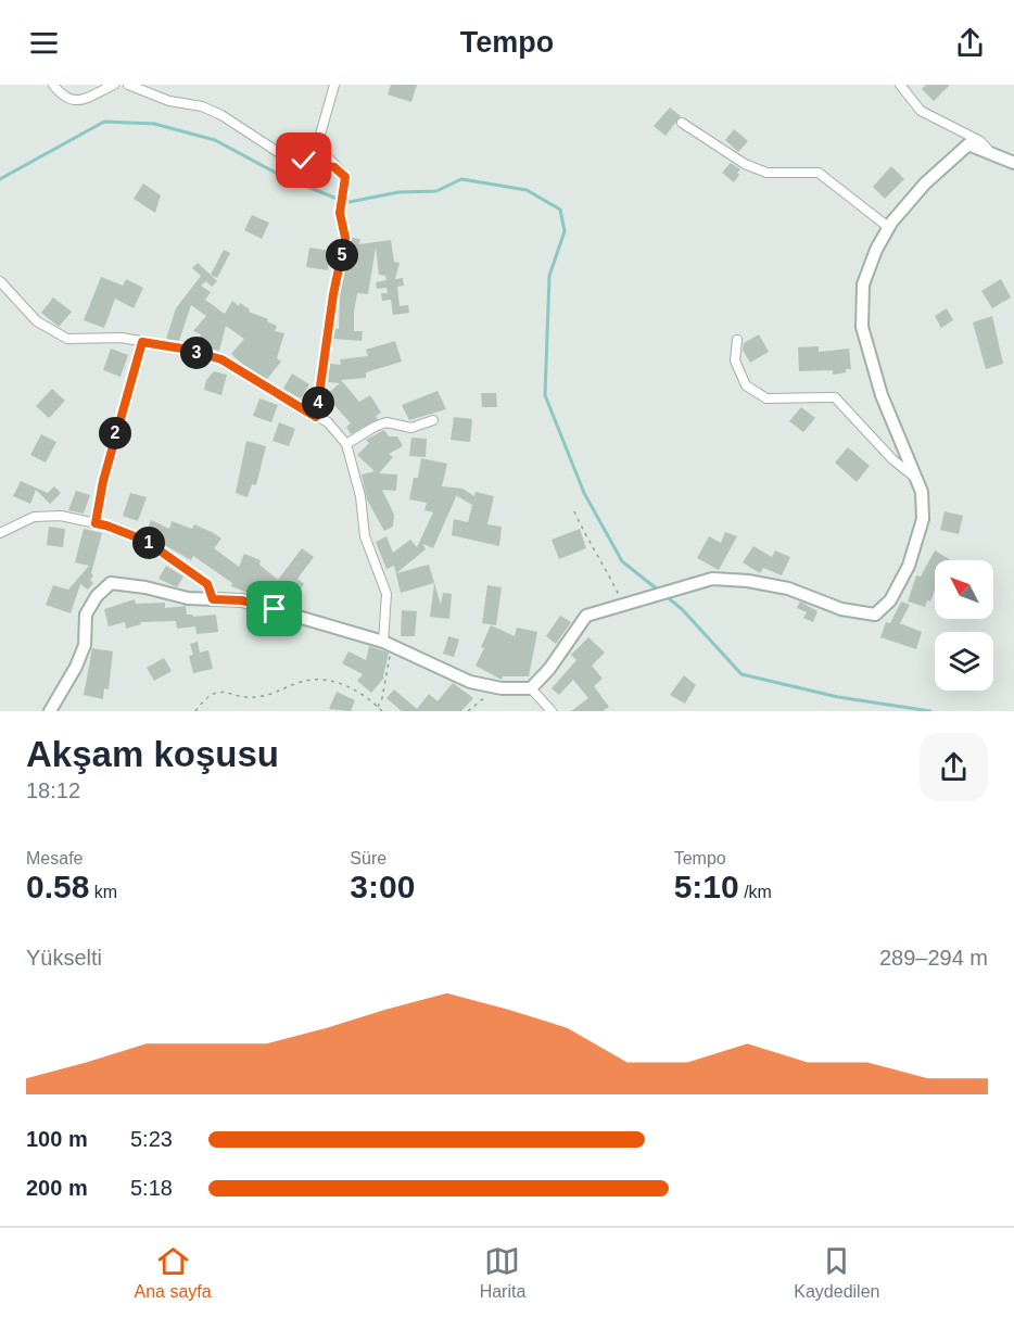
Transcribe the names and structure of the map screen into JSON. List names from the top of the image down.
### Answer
{
  "north": "top left",
  "page": {
    "header": "Tempo",
    "pins": [
      "5",
      "3",
      "4",
      "2",
      "1"
    ],
    "heading": ["Akşam koşusu", "18:12"],
    "stats": [
      ["Mesafe", "0.58 km"],
      ["Süre", "3:00"],
      ["Tempo", "5:10 /km"]
    ],
    "chart": ["Yükselti", "289–294 m"],
    "list": [
      {
        "name": "100 m",
        "note": "5:23"
      },
      {
        "name": "200 m",
        "note": "5:18"
      }
    ],
    "tabs": ["Ana sayfa", "Harita", "Kaydedilen"]
  }
}
